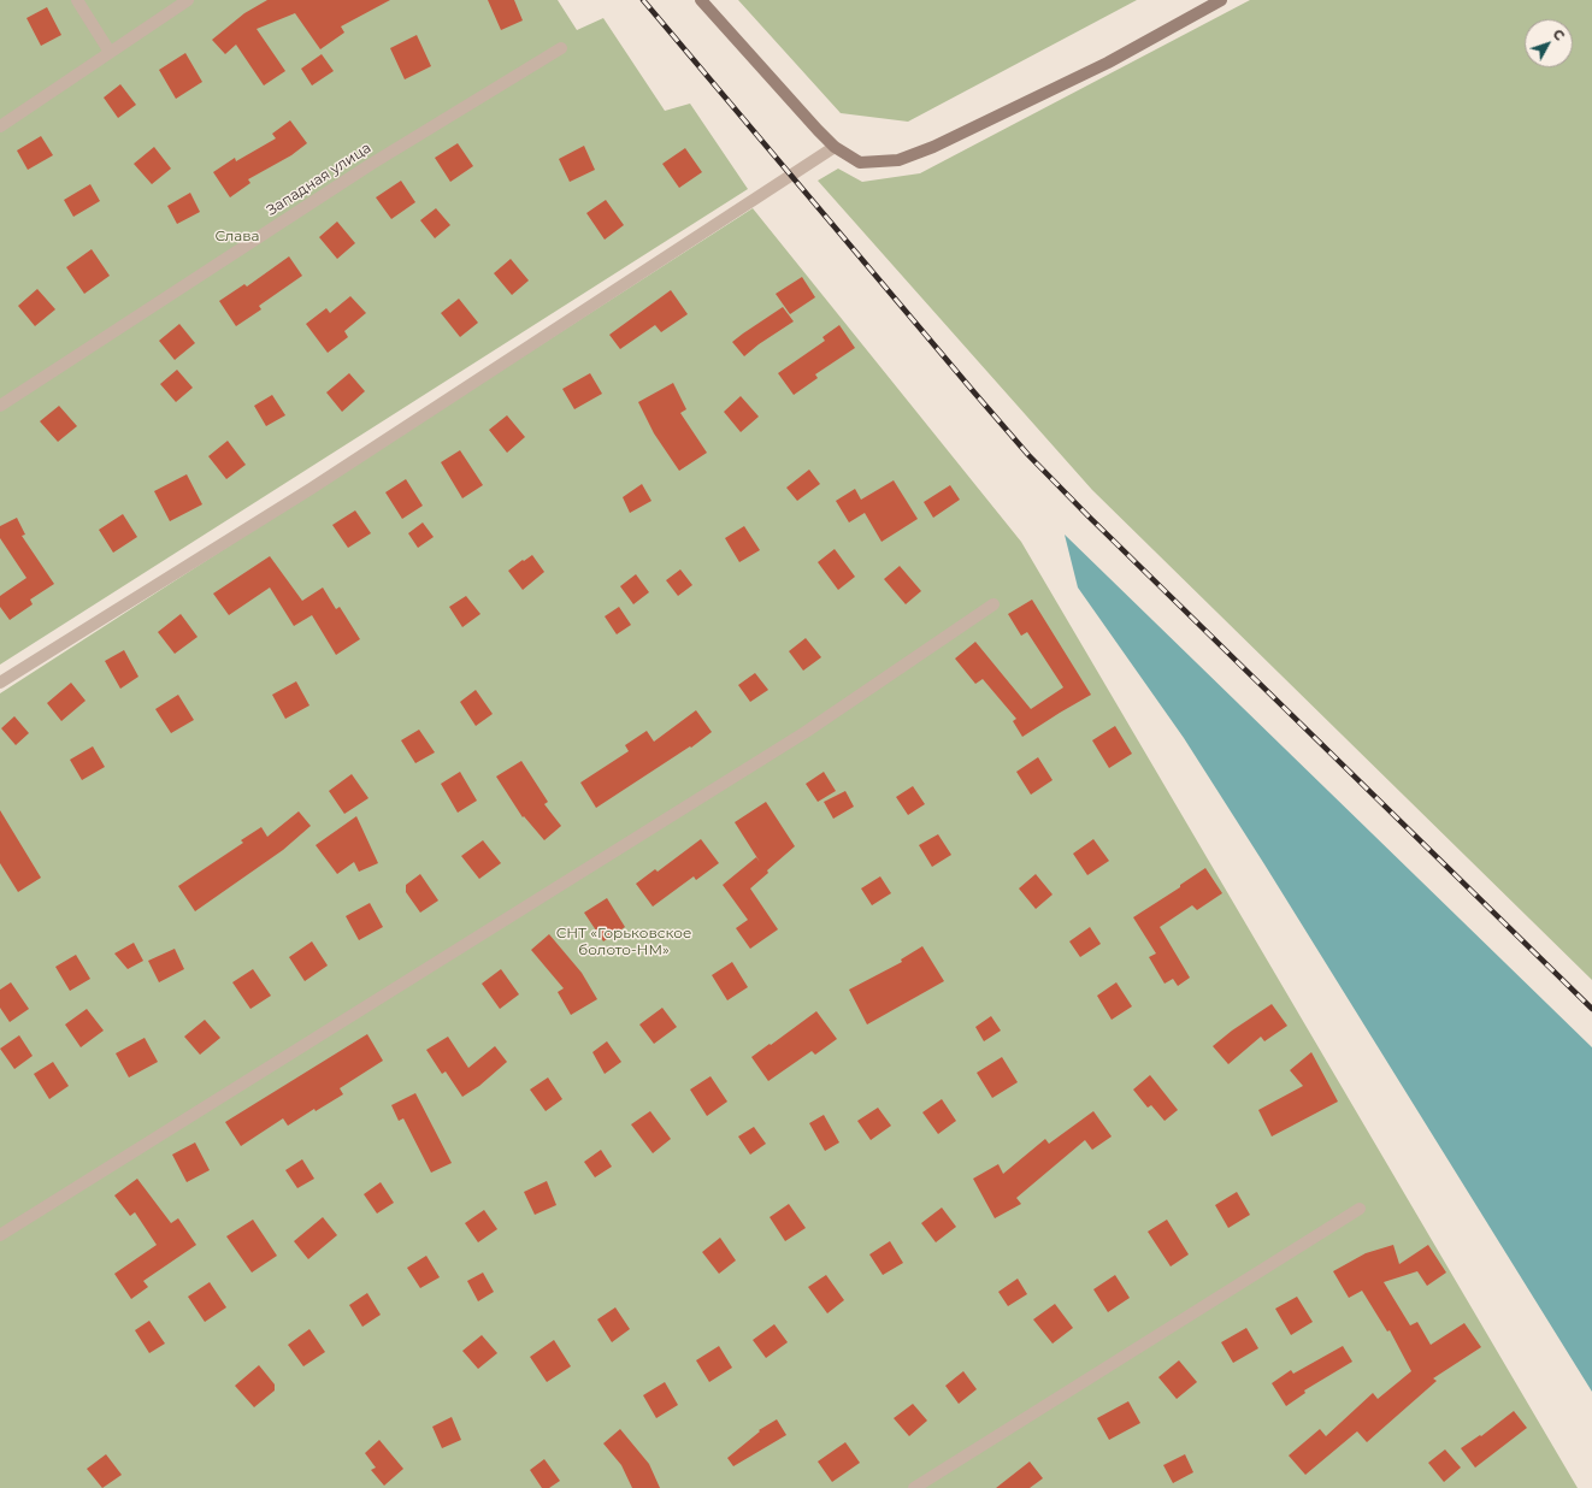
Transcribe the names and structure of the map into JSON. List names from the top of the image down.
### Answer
{
  "streets": {
    "street": ["Западная улица"]
  },
  "parks": ["Слава", "СНТ «Горьковское болото-НМ»"],
  "north": "top right"
}
